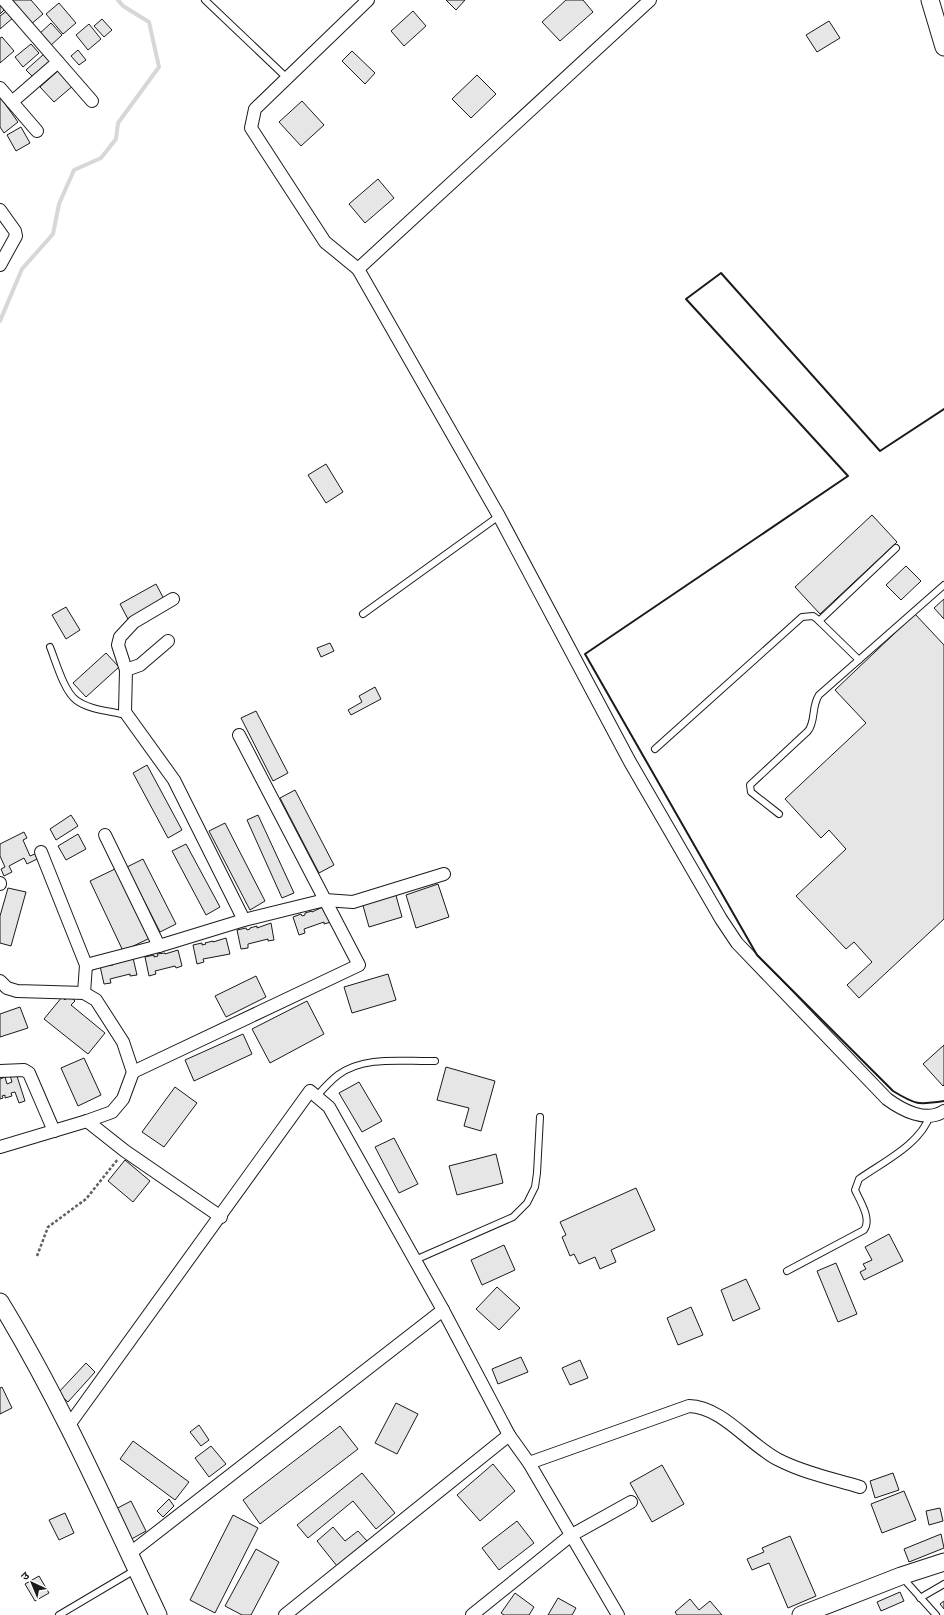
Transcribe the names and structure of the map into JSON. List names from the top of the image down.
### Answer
{
  "north": "top left"
}
